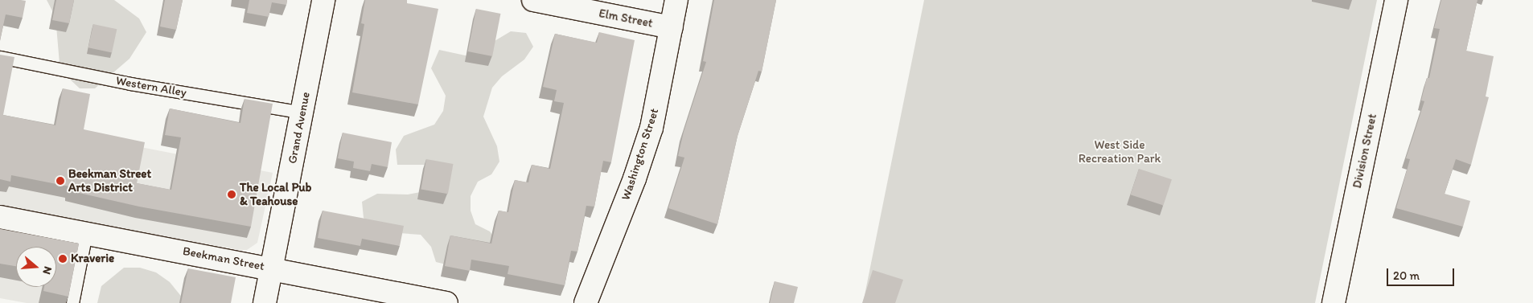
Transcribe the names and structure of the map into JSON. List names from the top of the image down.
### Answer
{
  "streets": {
    "main road": [
      "Elm Street",
      "Grand Avenue",
      "Division Street",
      "Washington Street",
      "Beekman Street"
    ],
    "lane": ["Western Alley"]
  },
  "crossings": [
    ["Elm Street", "Washington Street"],
    ["Western Alley", "Grand Avenue"],
    ["Grand Avenue", "Beekman Street"]
  ],
  "parks": ["West Side Recreation Park"],
  "places": ["Beekman Street Arts District", "The Local Pub & Teahouse", "Kraverie"],
  "scale_bar": "20 m",
  "north": "right"
}
